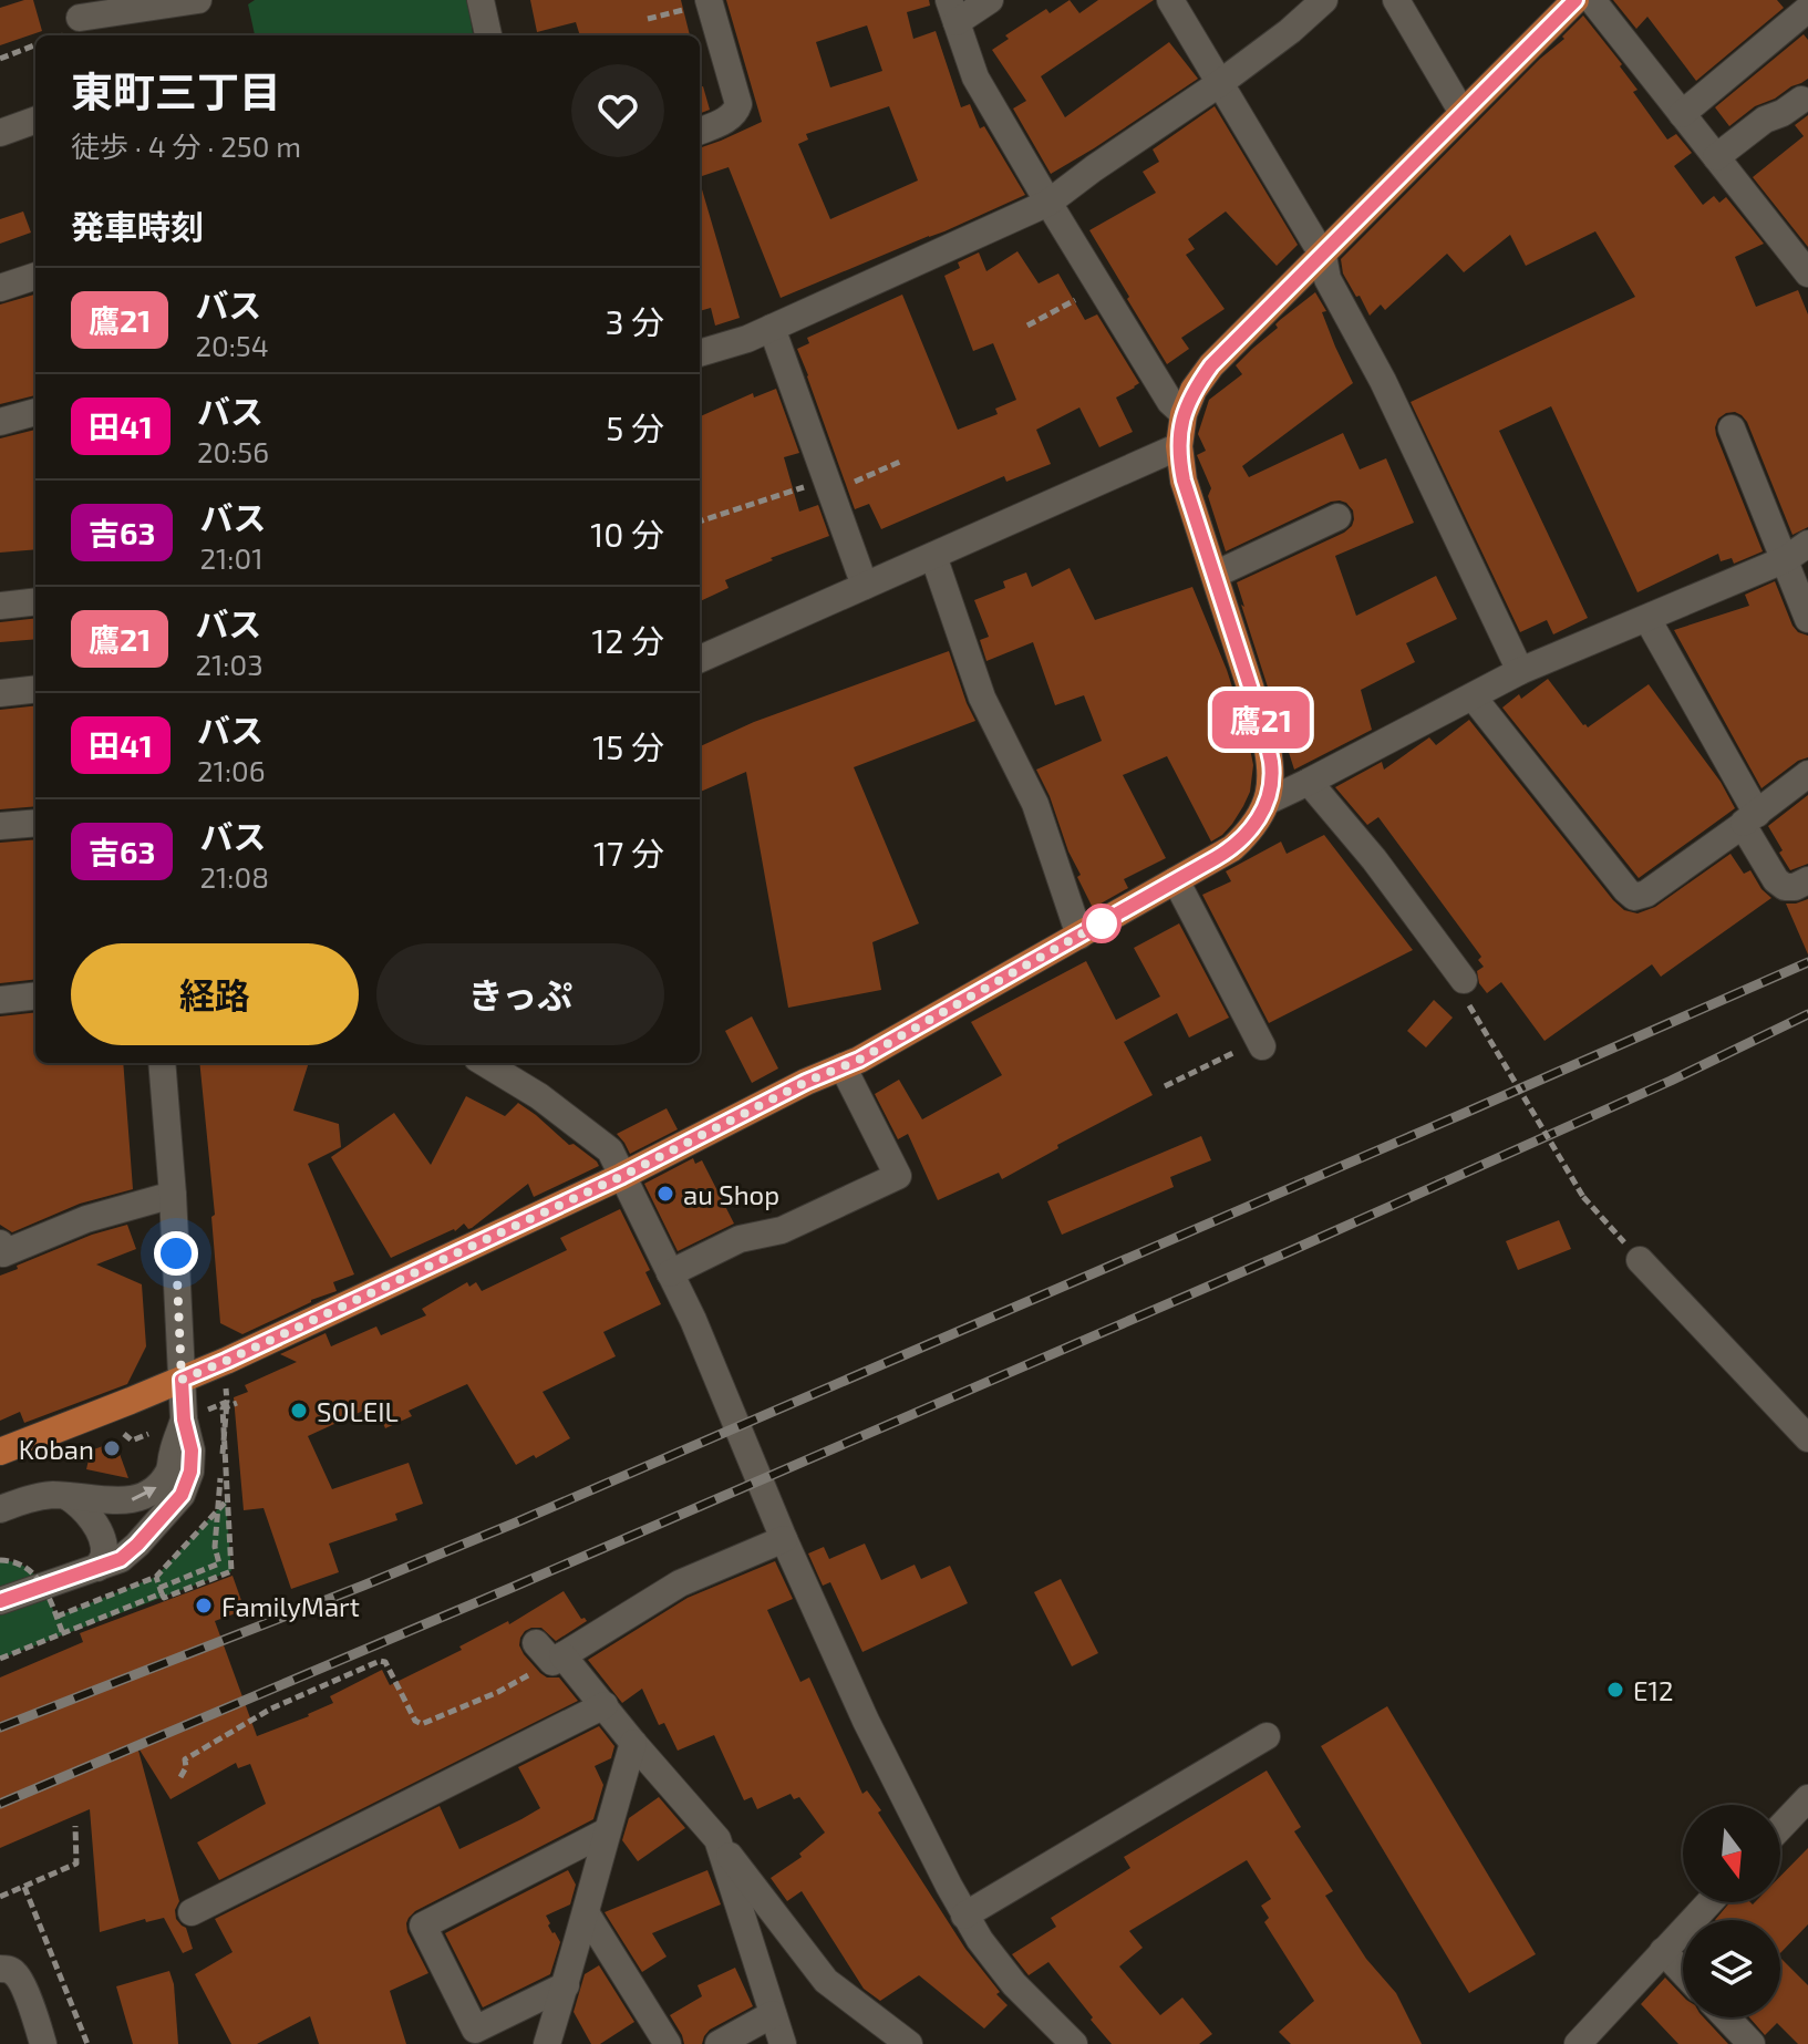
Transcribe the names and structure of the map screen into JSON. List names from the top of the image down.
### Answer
{
  "places": [
    "au Shop",
    "SOLEIL",
    "Koban",
    "FamilyMart",
    "E12"
  ],
  "lines": ["bus line 鷹21"],
  "north": "bottom",
  "page": {
    "on_map": "鷹21",
    "heading": [
      ["東町三丁目", "徒歩 · 4 分 · 250 m"],
      "発車時刻"
    ],
    "list": [
      {
        "mark": "鷹21",
        "name": "バス",
        "note": "20:54",
        "value": "3 分"
      },
      {
        "mark": "田41",
        "name": "バス",
        "note": "20:56",
        "value": "5 分"
      },
      {
        "mark": "吉63",
        "name": "バス",
        "note": "21:01",
        "value": "10 分"
      },
      {
        "mark": "鷹21",
        "name": "バス",
        "note": "21:03",
        "value": "12 分"
      },
      {
        "mark": "田41",
        "name": "バス",
        "note": "21:06",
        "value": "15 分"
      },
      {
        "mark": "吉63",
        "name": "バス",
        "note": "21:08",
        "value": "17 分"
      }
    ],
    "buttons": ["経路", "きっぷ"]
  }
}
